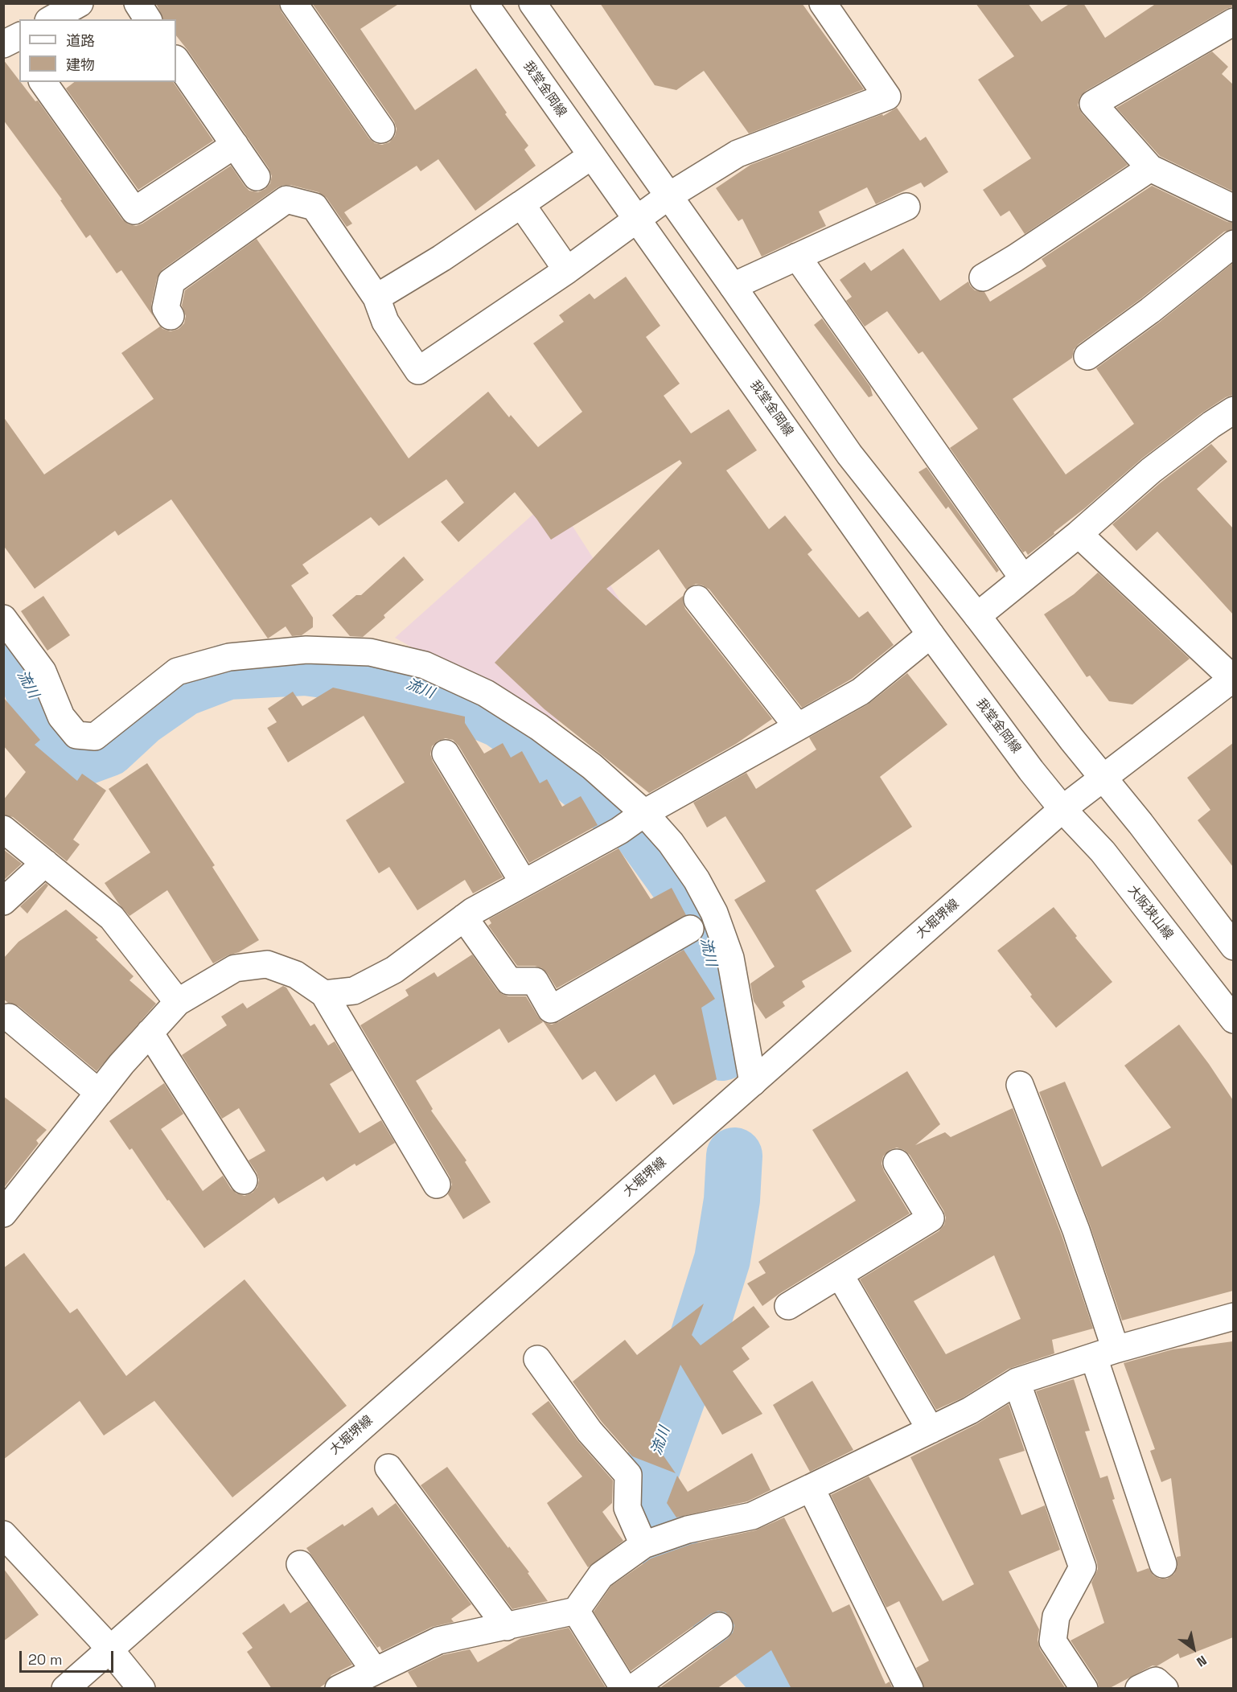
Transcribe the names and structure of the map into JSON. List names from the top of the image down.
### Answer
{
  "streets": {
    "street": ["我堂金岡線", "大阪狭山線", "大堀堺線"]
  },
  "crossings": [
    ["我堂金岡線", "大阪狭山線"],
    ["我堂金岡線", "大堀堺線"],
    ["大阪狭山線", "大堀堺線"]
  ],
  "water": ["流川"],
  "legend": ["道路", "建物"],
  "scale_bar": "20 m",
  "north": "bottom right"
}
